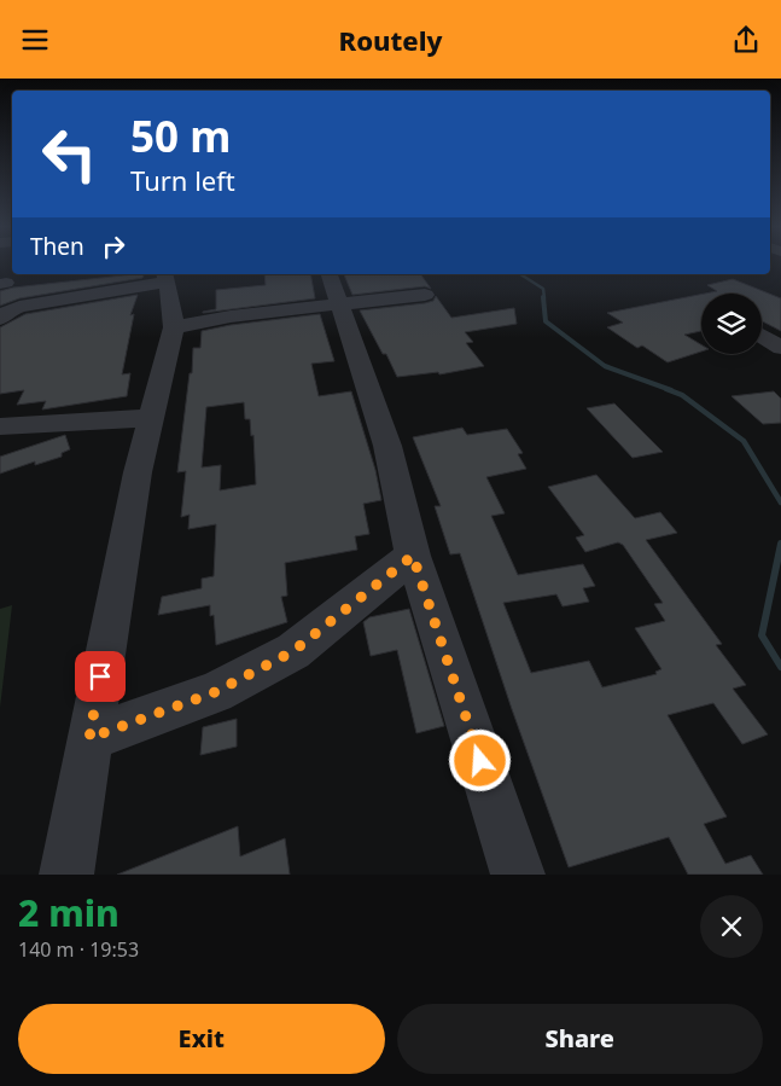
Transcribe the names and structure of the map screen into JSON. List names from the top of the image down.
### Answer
{
  "page": {
    "header": "Routely",
    "turn": ["50 m", "Turn left"],
    "then": "Then",
    "heading": ["2 min", "140 m · 19:53"],
    "buttons": ["Exit", "Share"]
  }
}
